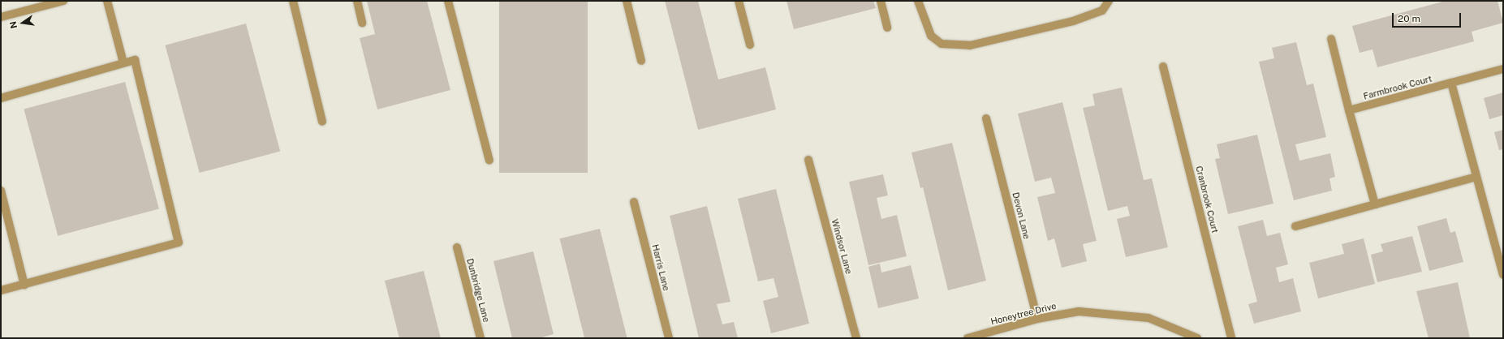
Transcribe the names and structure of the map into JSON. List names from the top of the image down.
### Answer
{
  "streets": {
    "street": [
      "Farmbrook Court",
      "Cranbrook Court",
      "Devon Lane",
      "Windsor Lane",
      "Harris Lane",
      "Dunbridge Lane",
      "Honeytree Drive"
    ]
  },
  "crossings": [
    ["Devon Lane", "Honeytree Drive"]
  ],
  "scale_bar": "20 m",
  "north": "left"
}
